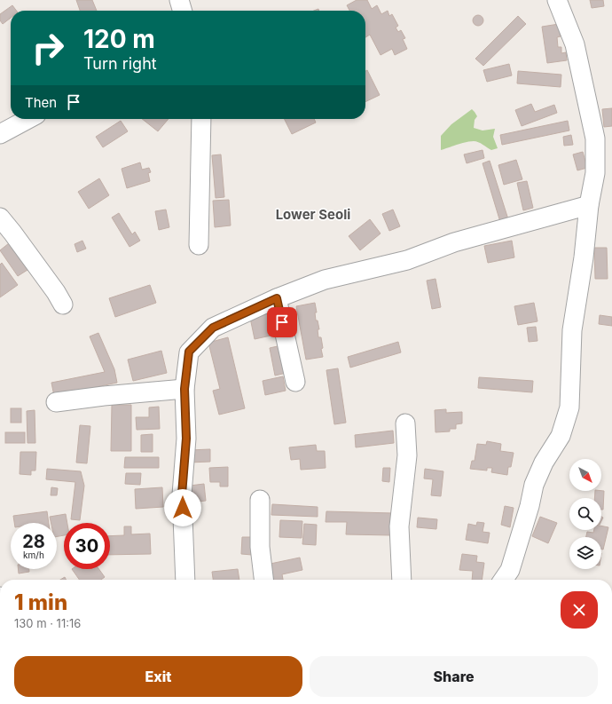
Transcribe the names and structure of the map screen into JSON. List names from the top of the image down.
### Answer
{
  "districts": ["Lower Seoli"],
  "north": "bottom right",
  "page": {
    "turn": ["120 m", "Turn right"],
    "then": "Then",
    "speed": "28 km/h",
    "limit": "30",
    "heading": ["1 min", "130 m · 11:16"],
    "buttons": ["Exit", "Share"]
  }
}
